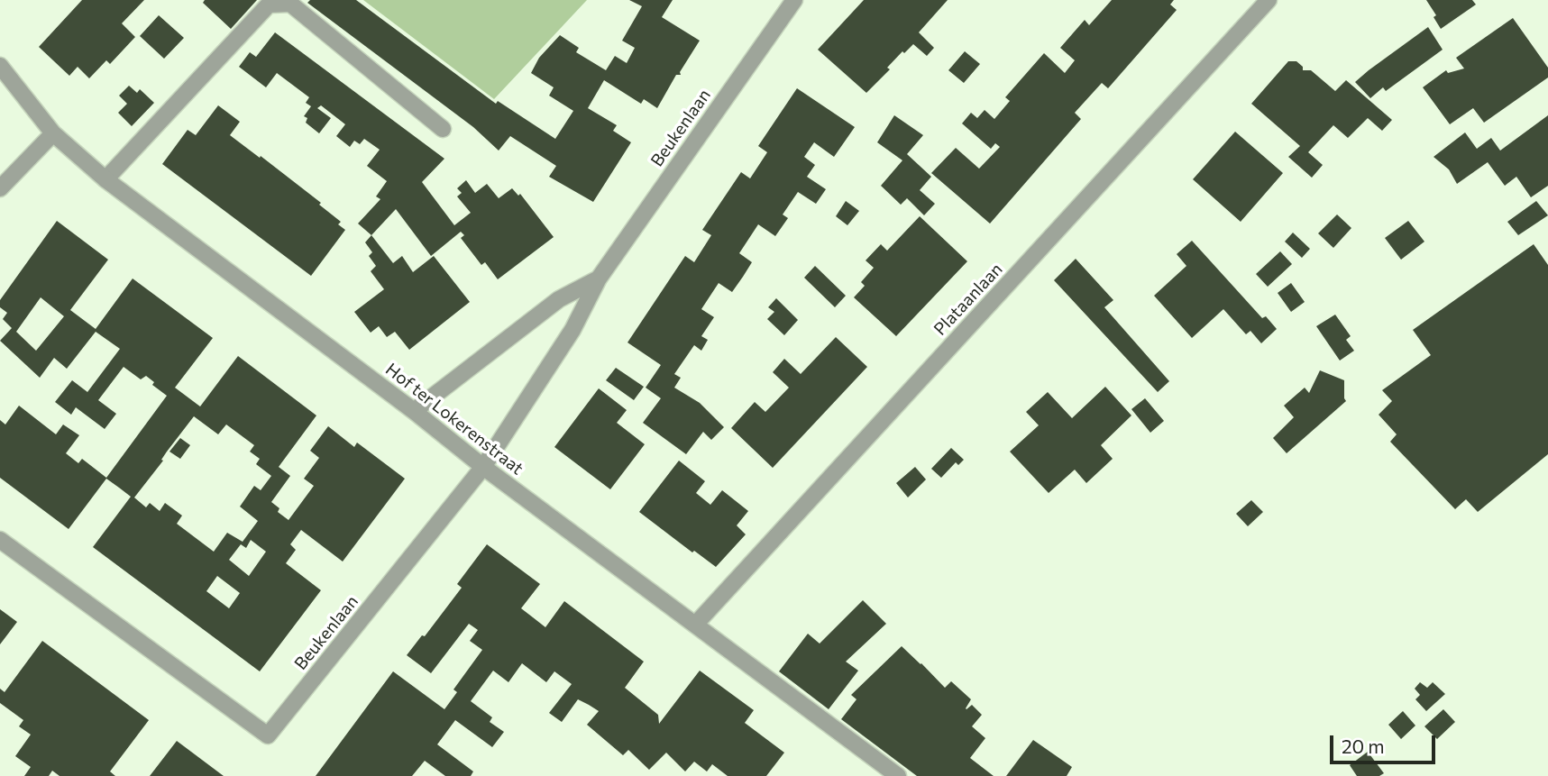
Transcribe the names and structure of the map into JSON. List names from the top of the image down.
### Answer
{
  "streets": {
    "street": ["Beukenlaan", "Plataanlaan", "Hof ter Lokerenstraat"]
  },
  "crossings": [
    ["Beukenlaan", "Hof ter Lokerenstraat"],
    ["Plataanlaan", "Hof ter Lokerenstraat"]
  ],
  "scale_bar": "20 m"
}
